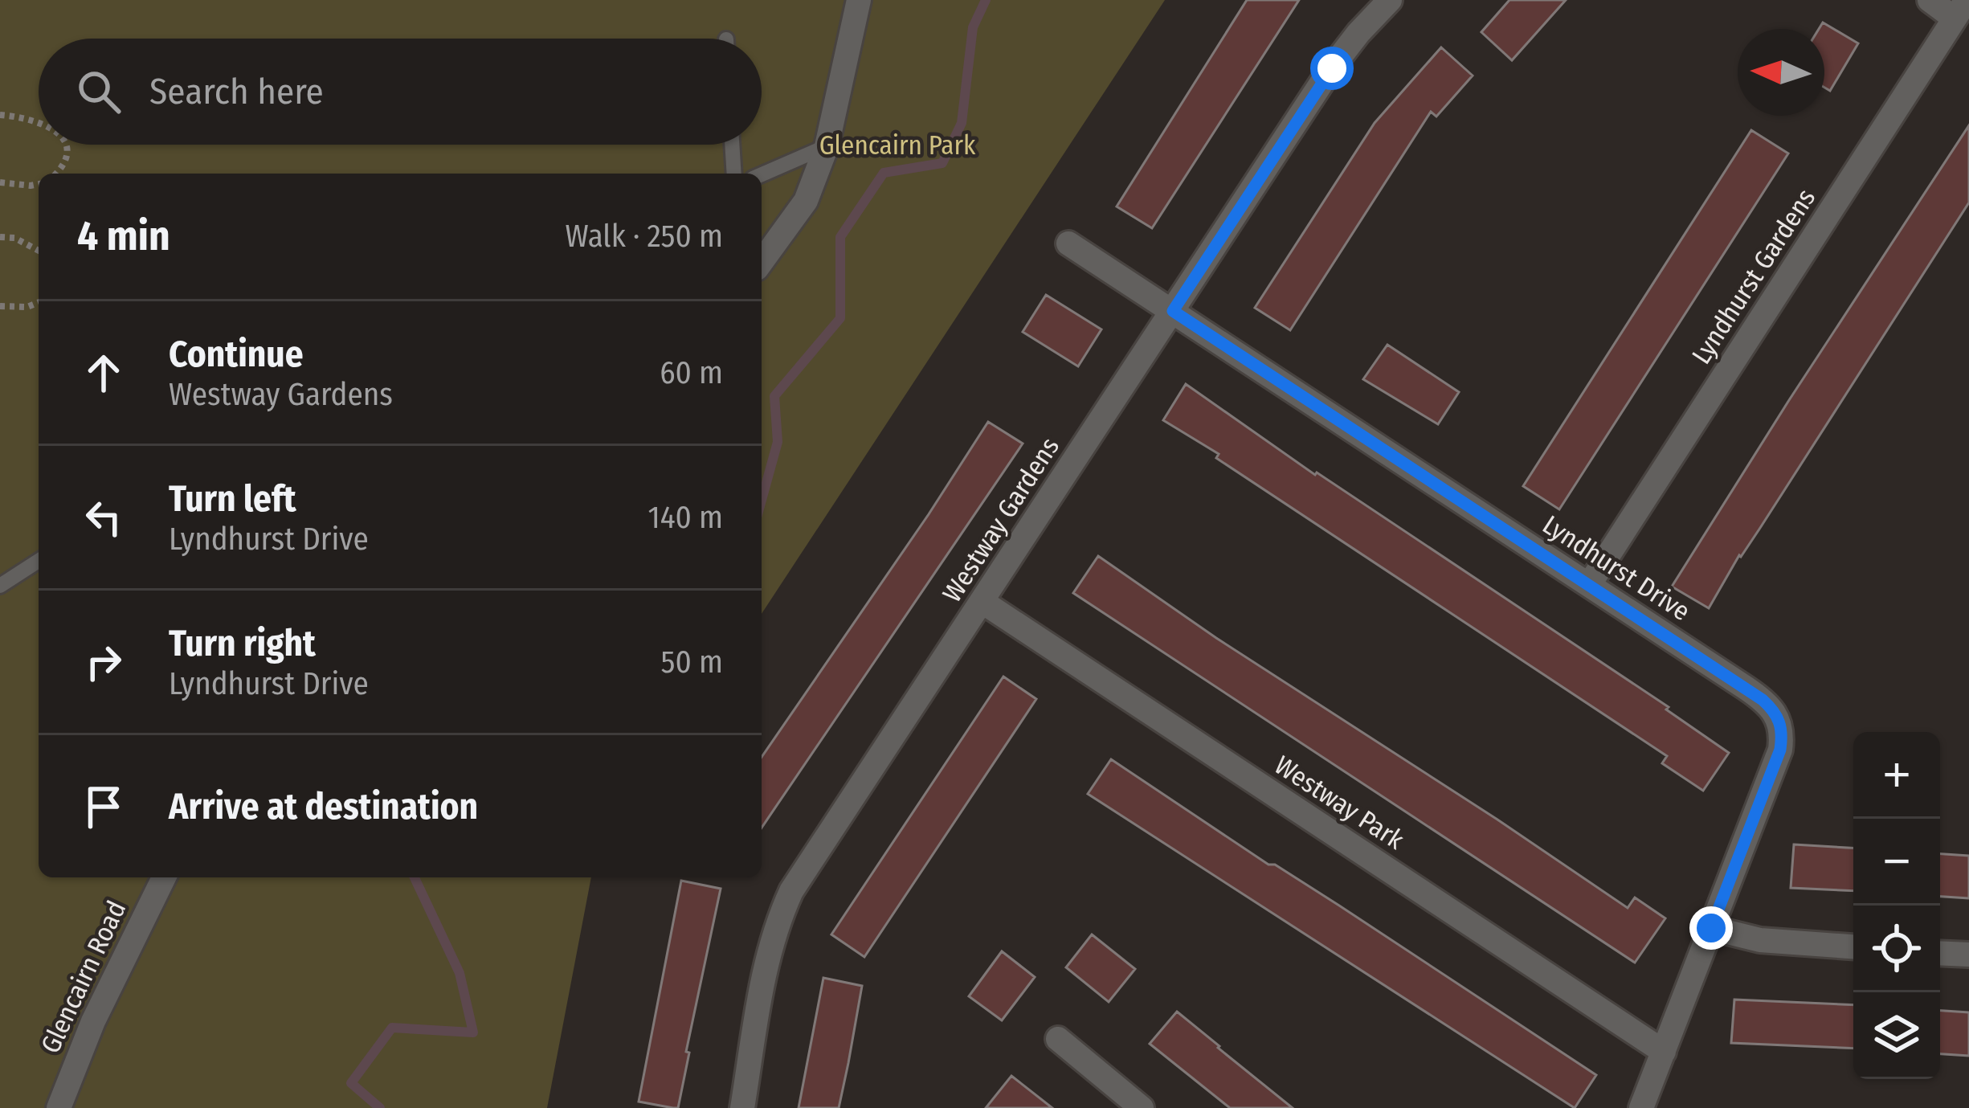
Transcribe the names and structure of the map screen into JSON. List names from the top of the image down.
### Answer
{
  "streets": {
    "street": [
      "Lyndhurst Gardens",
      "Westway Gardens",
      "Lyndhurst Drive",
      "Westway Park",
      "Glencairn Road"
    ]
  },
  "crossings": [
    ["Lyndhurst Gardens", "Lyndhurst Drive"],
    ["Westway Gardens", "Lyndhurst Drive"],
    ["Westway Gardens", "Westway Park"],
    ["Lyndhurst Drive", "Westway Park"]
  ],
  "parks": ["Glencairn Park"],
  "north": "left",
  "page": {
    "search": "Search here",
    "heading": ["4 min", "Walk · 250 m"],
    "list": [
      ["Continue", "Westway Gardens", "60 m"],
      ["Turn left", "Lyndhurst Drive", "140 m"],
      ["Turn right", "Lyndhurst Drive", "50 m"],
      "Arrive at destination"
    ],
    "map_buttons": ["+", "−"]
  }
}
